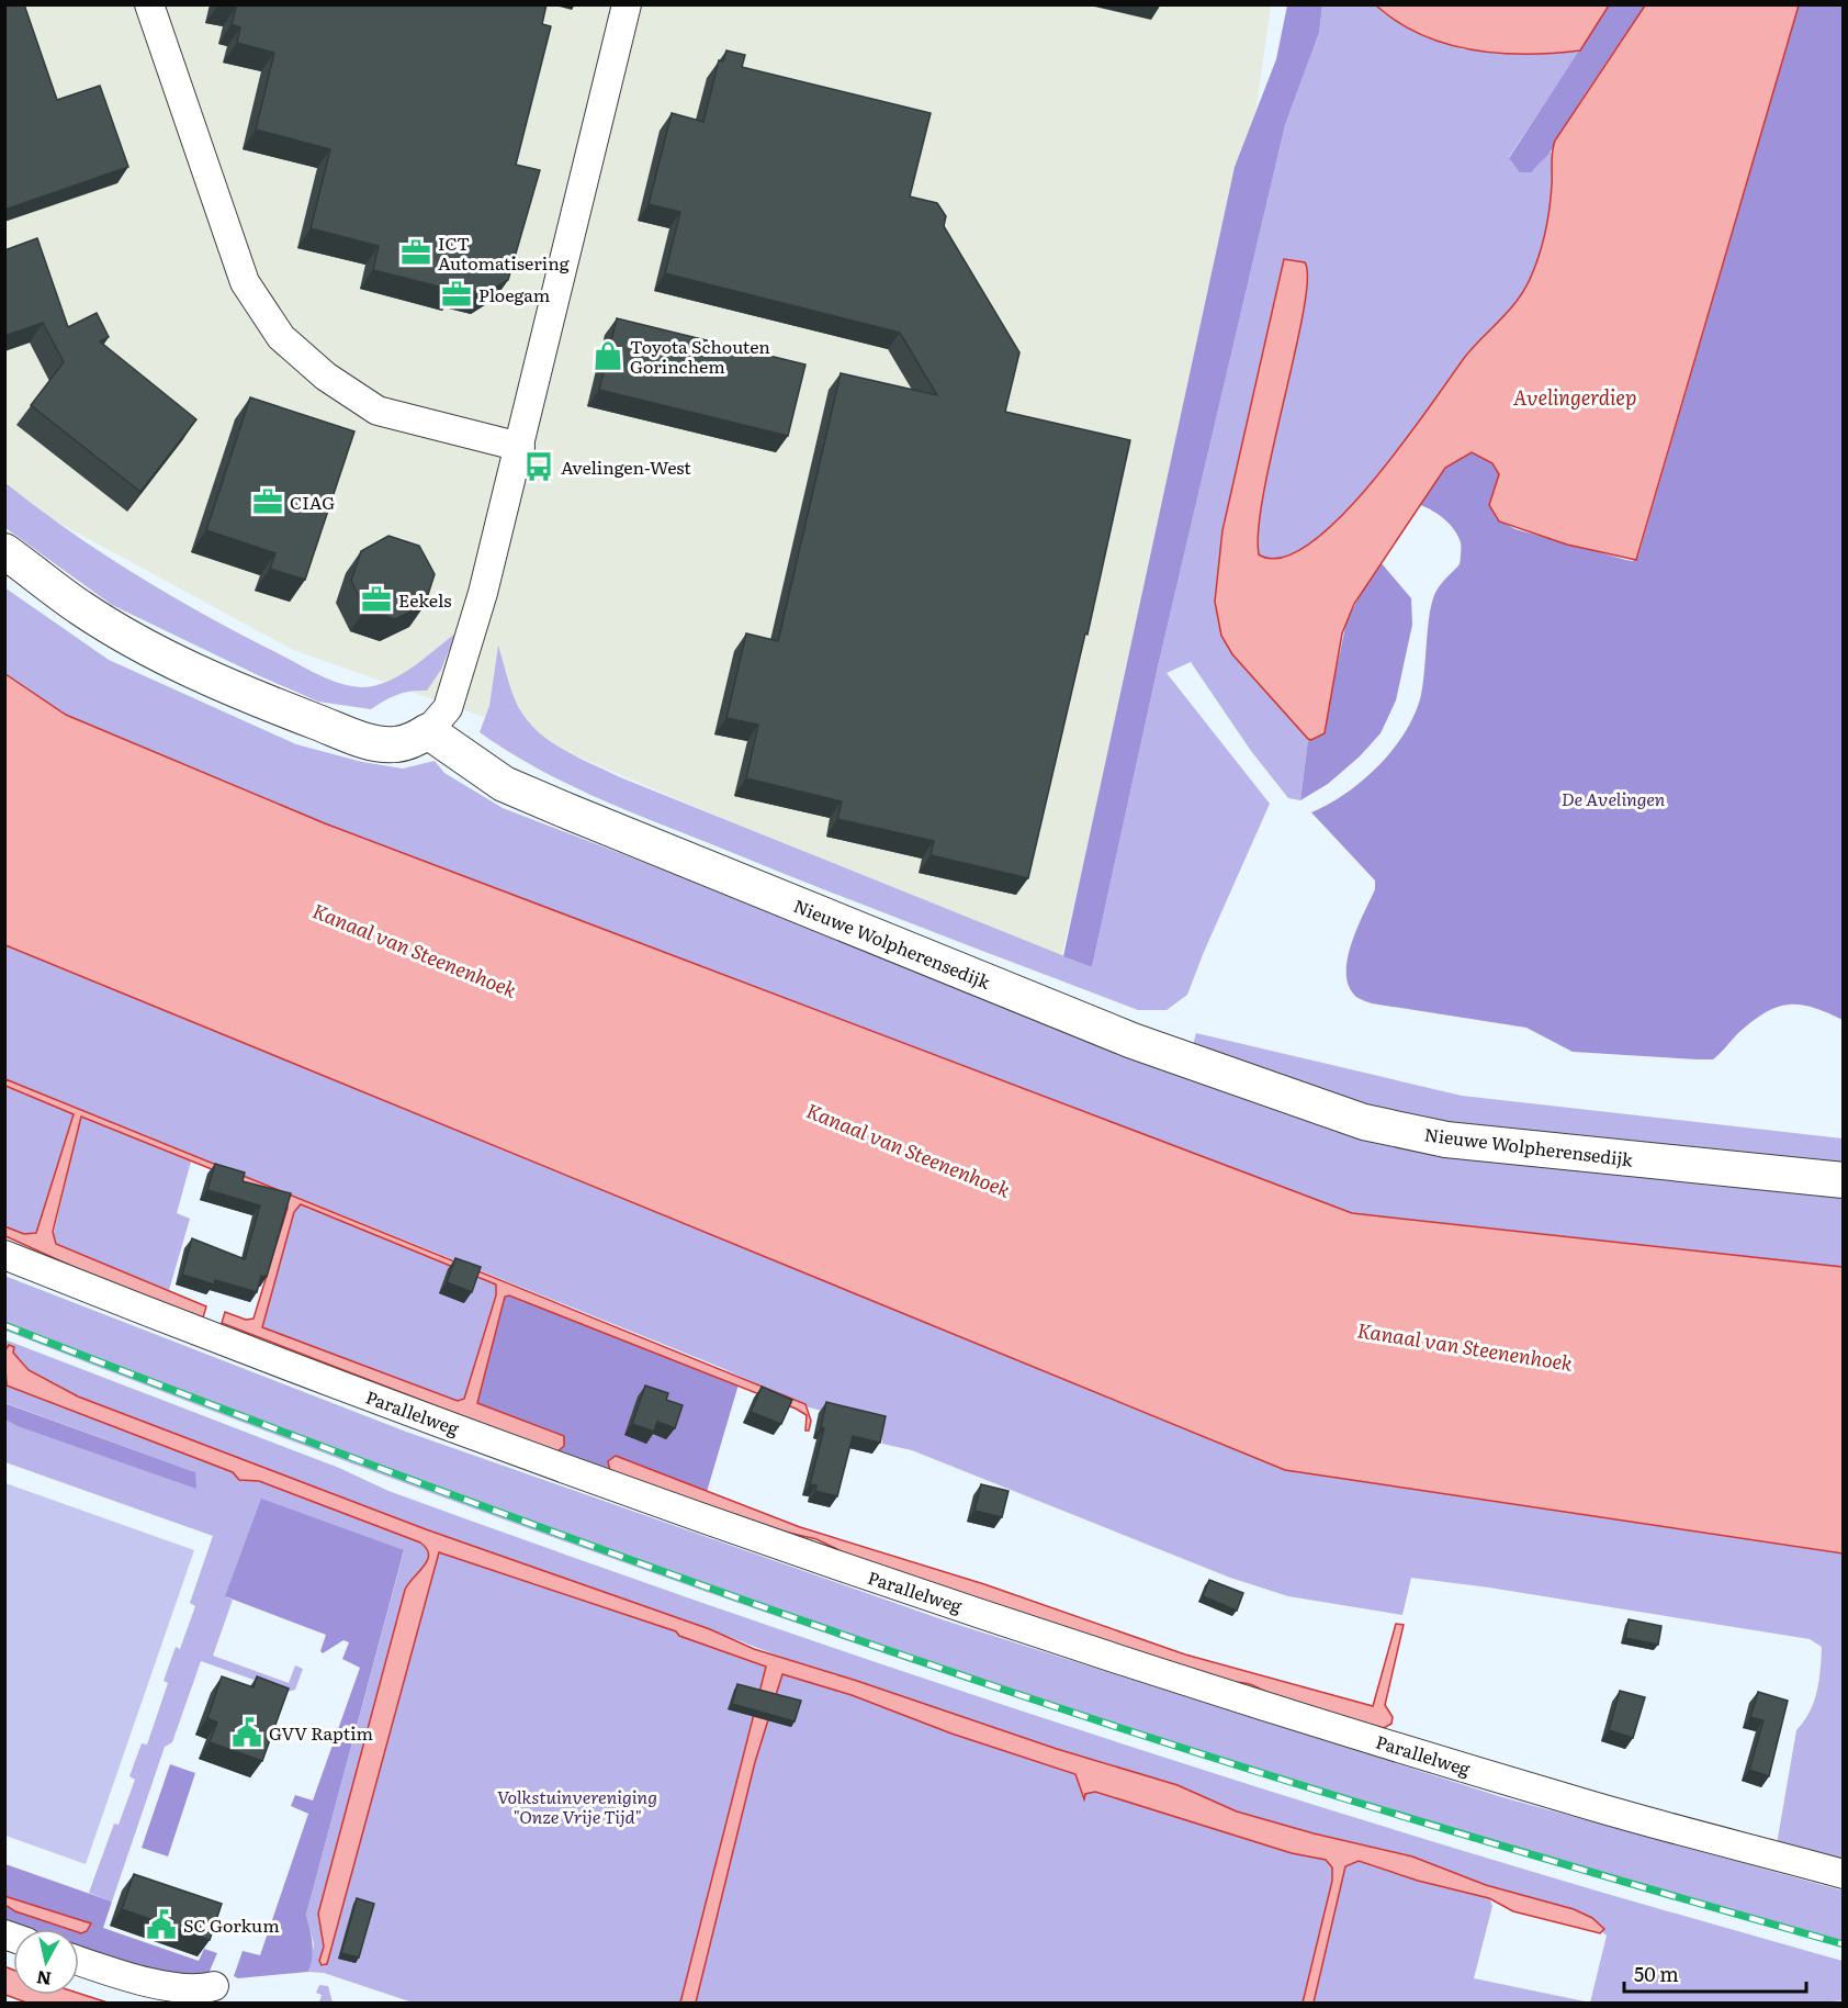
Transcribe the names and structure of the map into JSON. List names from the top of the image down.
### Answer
{
  "streets": {
    "street": ["Nieuwe Wolpherensedijk", "Parallelweg"]
  },
  "water": ["Avelingerdiep", "Kanaal van Steenenhoek"],
  "parks": ["De Avelingen", "Volkstuinvereniging \"Onze Vrije Tijd\""],
  "places": {
    "office": [
      "ICT Automatisering",
      "Ploegam",
      "CIAG",
      "Eekels"
    ],
    "shop": ["Toyota Schouten Gorinchem"],
    "bus stop": ["Avelingen-West"],
    "public building": ["GVV Raptim", "SC Gorkum"]
  },
  "scale_bar": "50 m",
  "north": "bottom"
}
